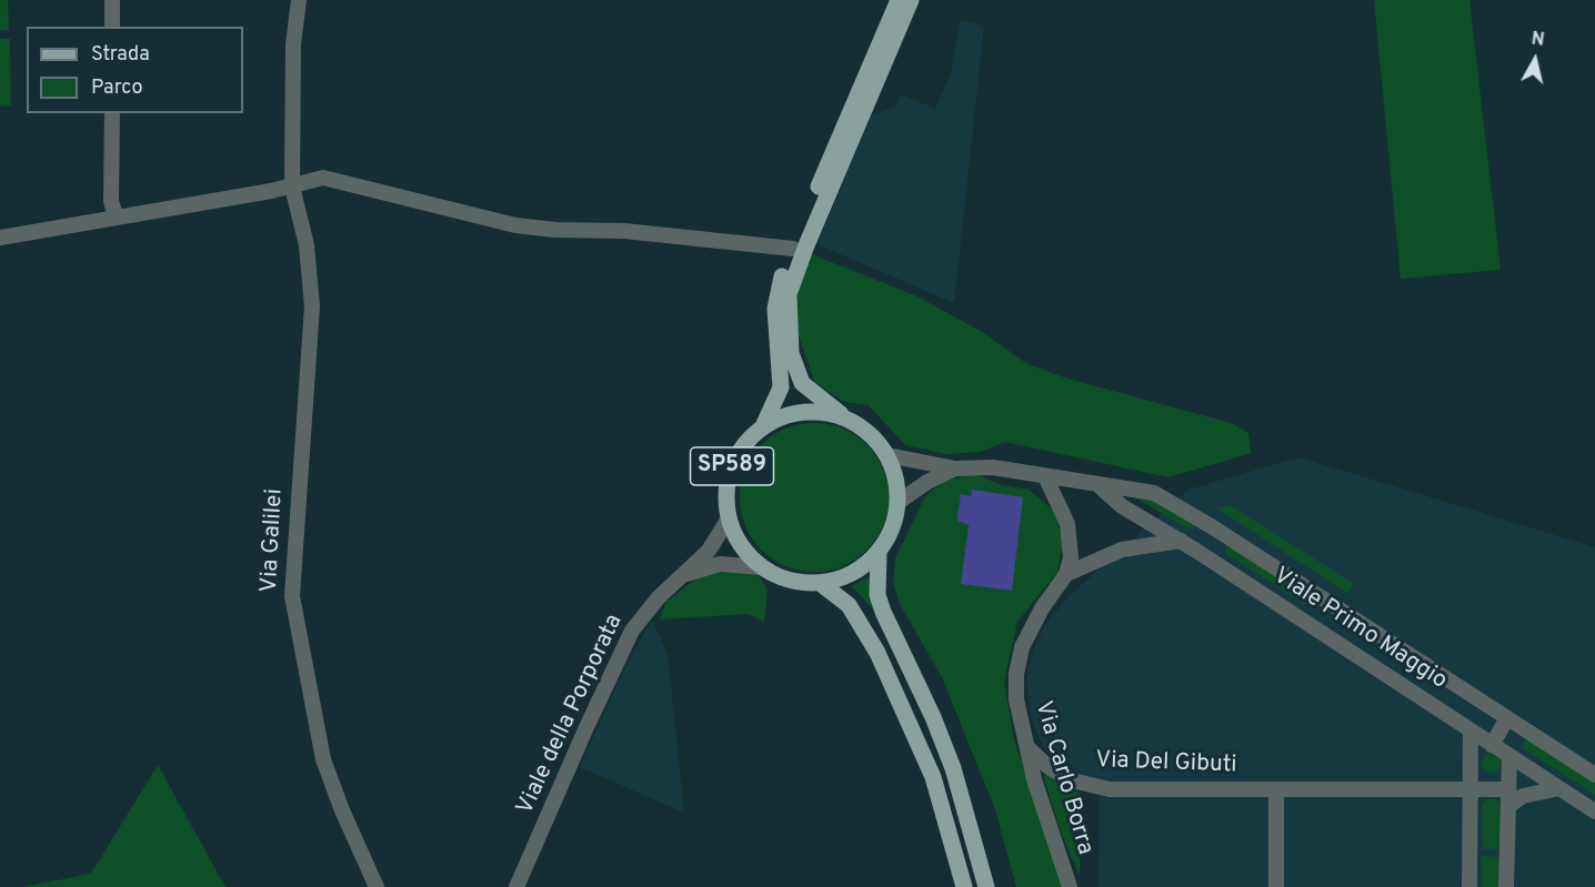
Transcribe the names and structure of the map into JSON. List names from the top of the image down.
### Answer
{
  "streets": {
    "main road": ["SP589"],
    "street": [
      "Via Galilei",
      "Viale Primo Maggio",
      "Viale della Porporata",
      "Via Del Gibuti",
      "Via Carlo Borra"
    ]
  },
  "crossings": [
    ["SP589", "Viale della Porporata"],
    ["Viale Primo Maggio", "Via Carlo Borra"],
    ["Via Del Gibuti", "Via Carlo Borra"]
  ],
  "legend": ["Strada", "Parco"],
  "north": "top"
}
